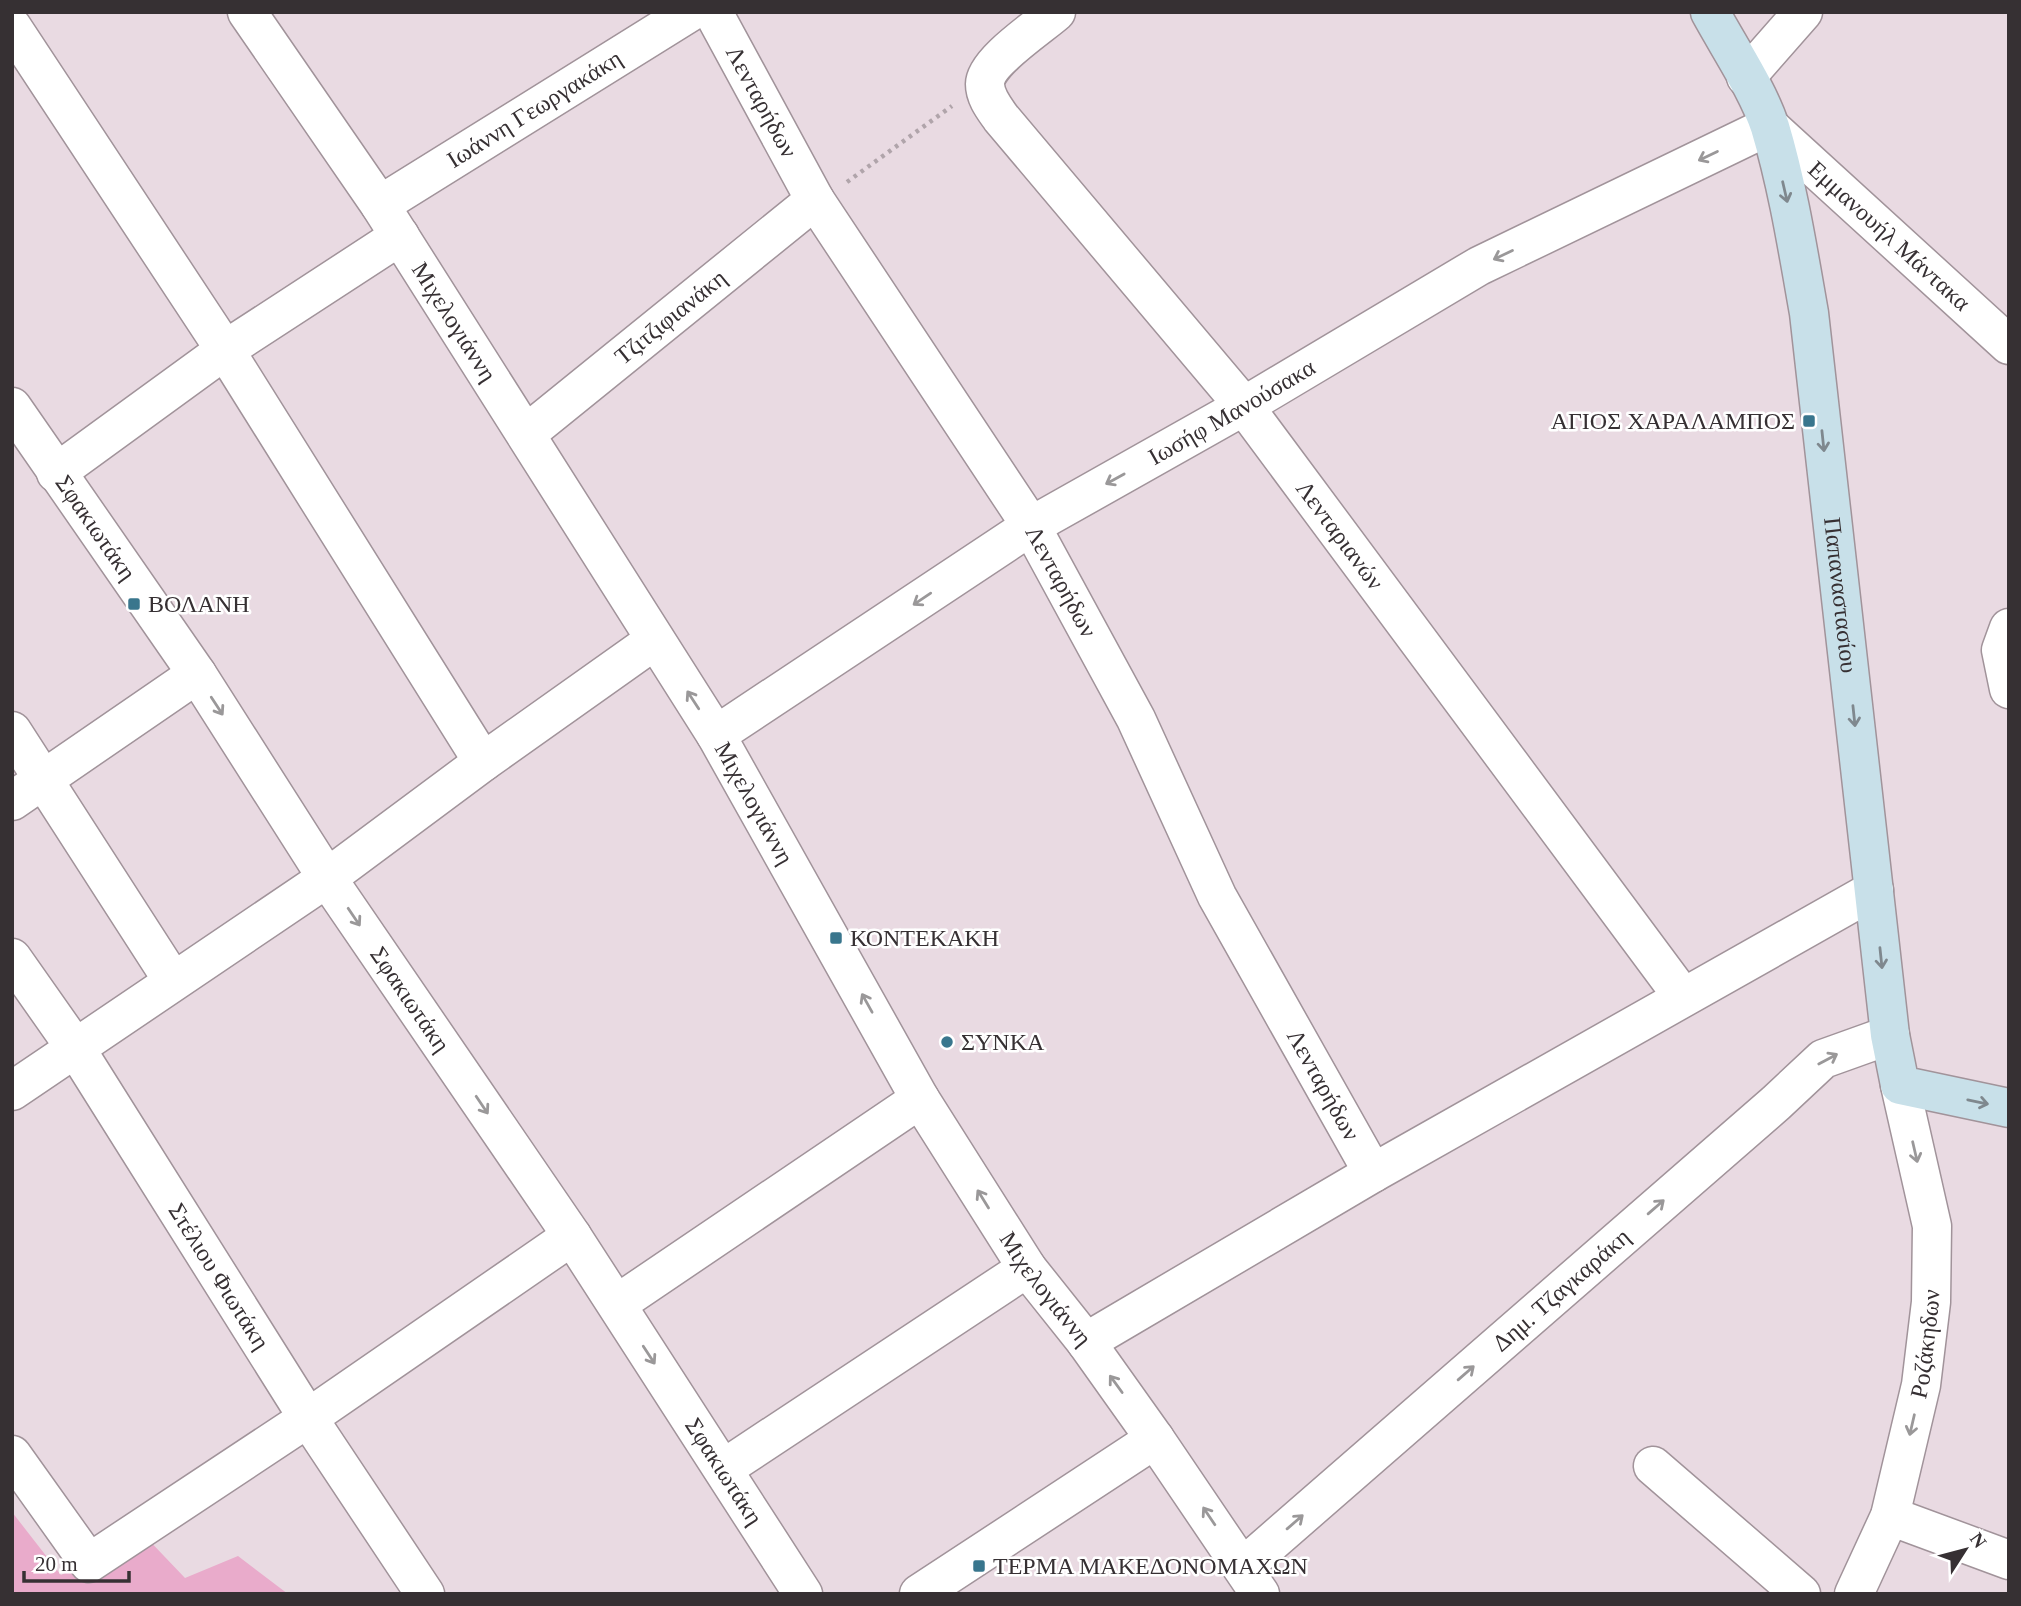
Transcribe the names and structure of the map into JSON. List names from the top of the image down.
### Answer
{
  "streets": {
    "street": [
      "Λενταρήδων",
      "Ιωάννη Γεωργακάκη",
      "Εμμανουήλ Μάντακα",
      "Τζιτζιφιανάκη",
      "Μιχελογιάννη",
      "Ιωσήφ Μανούσακα",
      "Σφακιωτάκη",
      "Λενταριανών",
      "Παπαναστασίου",
      "Στέλιου Φιωτάκη",
      "Δημ. Τζαγκαράκη",
      "Ροζάκηδων"
    ]
  },
  "crossings": [
    ["Λενταρήδων", "Τζιτζιφιανάκη"],
    ["Λενταρήδων", "Ιωσήφ Μανούσακα"],
    ["Ιωάννη Γεωργακάκη", "Μιχελογιάννη"],
    ["Ιωάννη Γεωργακάκη", "Σφακιωτάκη"],
    ["Εμμανουήλ Μάντακα", "Ιωσήφ Μανούσακα"],
    ["Εμμανουήλ Μάντακα", "Παπαναστασίου"],
    ["Τζιτζιφιανάκη", "Μιχελογιάννη"],
    ["Μιχελογιάννη", "Ιωσήφ Μανούσακα"],
    ["Μιχελογιάννη", "Δημ. Τζαγκαράκη"],
    ["Ιωσήφ Μανούσακα", "Λενταριανών"],
    ["Ιωσήφ Μανούσακα", "Παπαναστασίου"],
    ["Παπαναστασίου", "Δημ. Τζαγκαράκη"],
    ["Παπαναστασίου", "Ροζάκηδων"]
  ],
  "one_way": [
    "Μιχελογιάννη",
    "Ιωσήφ Μανούσακα",
    "Παπαναστασίου",
    "Ροζάκηδων"
  ],
  "places": {
    "transit": [
      "ΑΓΙΟΣ ΧΑΡΑΛΑΜΠΟΣ",
      "ΒΟΛΑΝΗ",
      "ΚΟΝΤΕΚΑΚΗ",
      "ΤΕΡΜΑ ΜΑΚΕΔΟΝΟΜΑΧΩΝ"
    ],
    "other": ["ΣΥΝΚΑ"]
  },
  "scale_bar": "20 m",
  "north": "top right"
}
